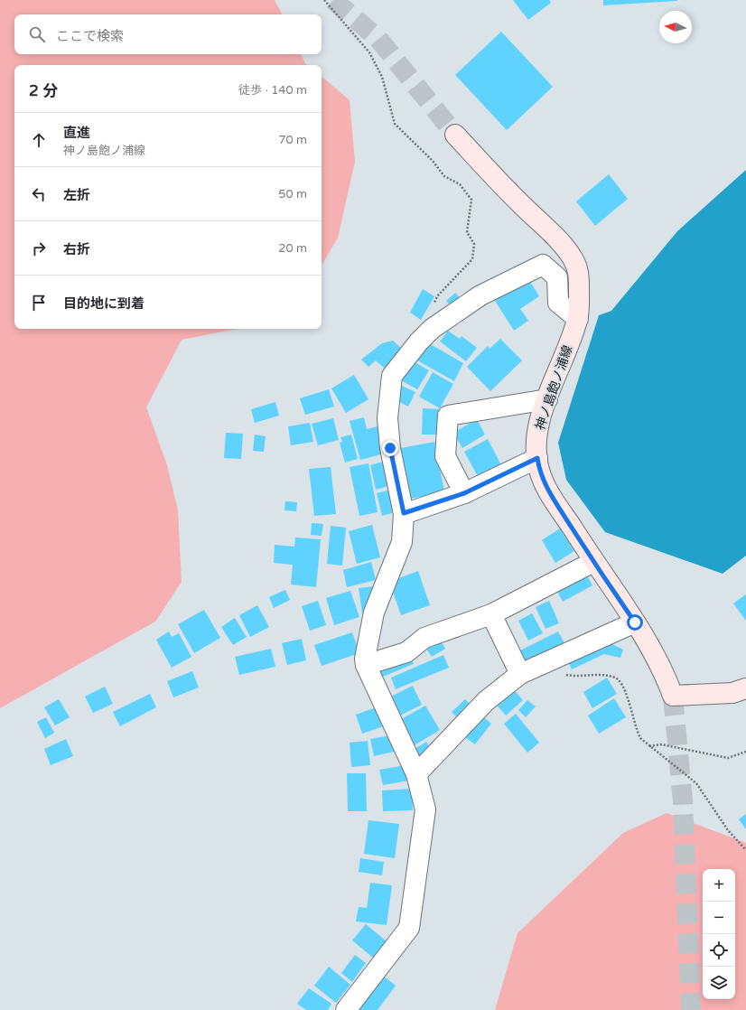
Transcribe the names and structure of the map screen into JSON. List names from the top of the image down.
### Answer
{
  "streets": {
    "main road": ["神ノ島飽ノ浦線"]
  },
  "north": "left",
  "page": {
    "search": "ここで検索",
    "heading": ["2 分", "徒歩 · 140 m"],
    "list": [
      ["直進", "神ノ島飽ノ浦線", "70 m"],
      ["左折", "50 m"],
      ["右折", "20 m"],
      "目的地に到着"
    ],
    "map_buttons": ["+", "−"]
  }
}
